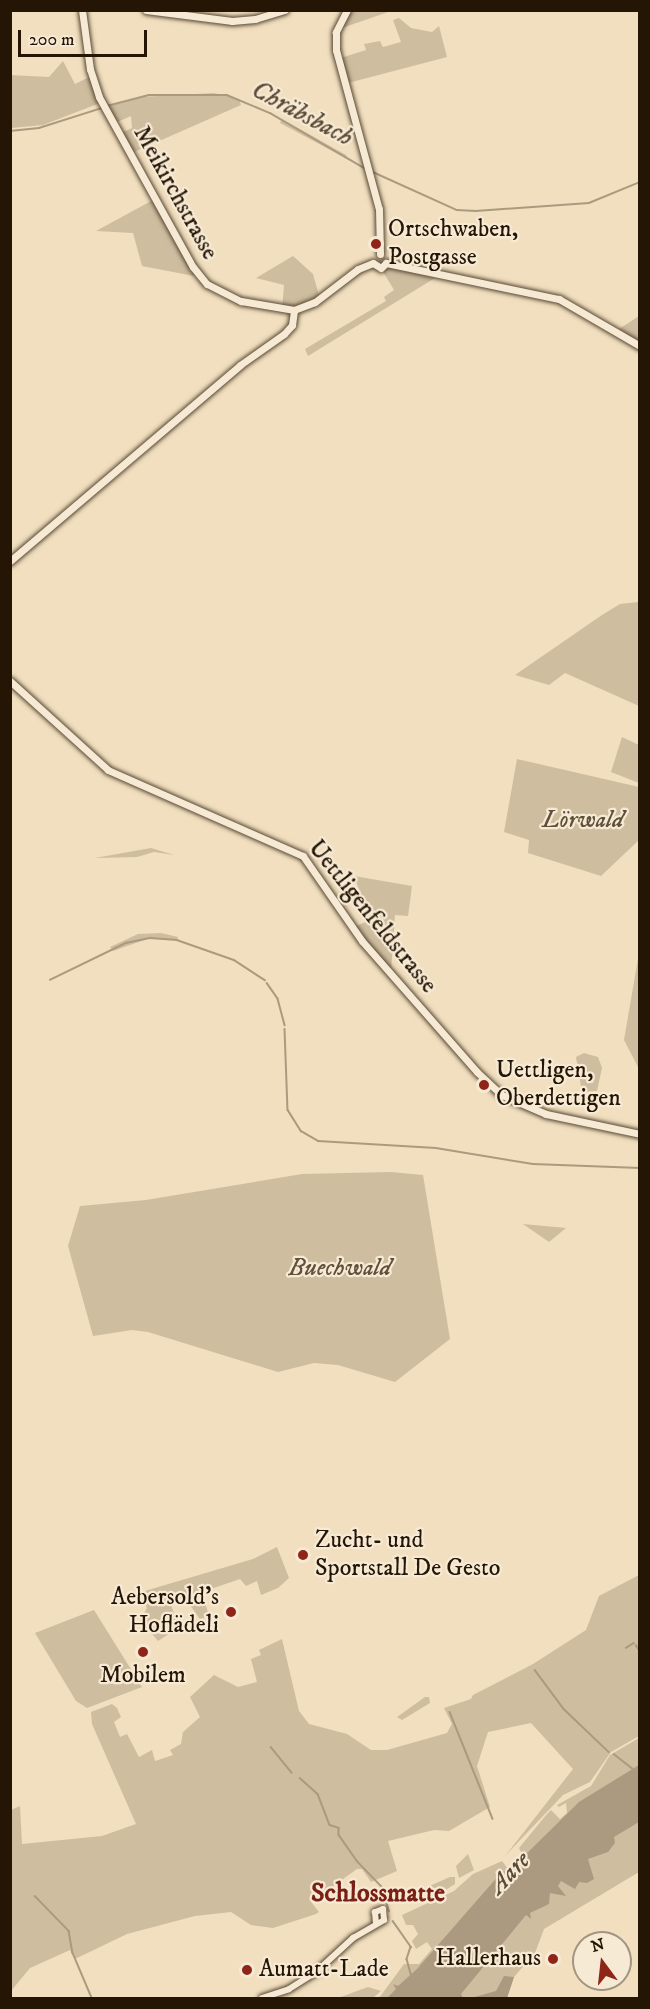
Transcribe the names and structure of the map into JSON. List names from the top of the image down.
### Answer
{
  "streets": {
    "main road": ["Meikirchstrasse", "Uettligenfeldstrasse"]
  },
  "districts": ["Schlossmatte"],
  "water": ["Chräbsbach", "Aare"],
  "parks": ["Lörwald", "Buechwald"],
  "places": [
    "Ortschwaben, Postgasse",
    "Uettligen, Oberdettigen",
    "Zucht- und Sportstall De Gesto",
    "Aebersold's Hoflädeli",
    "Mobilem",
    "Hallerhaus",
    "Aumatt-Lade"
  ],
  "scale_bar": "200 m",
  "north": "top"
}
